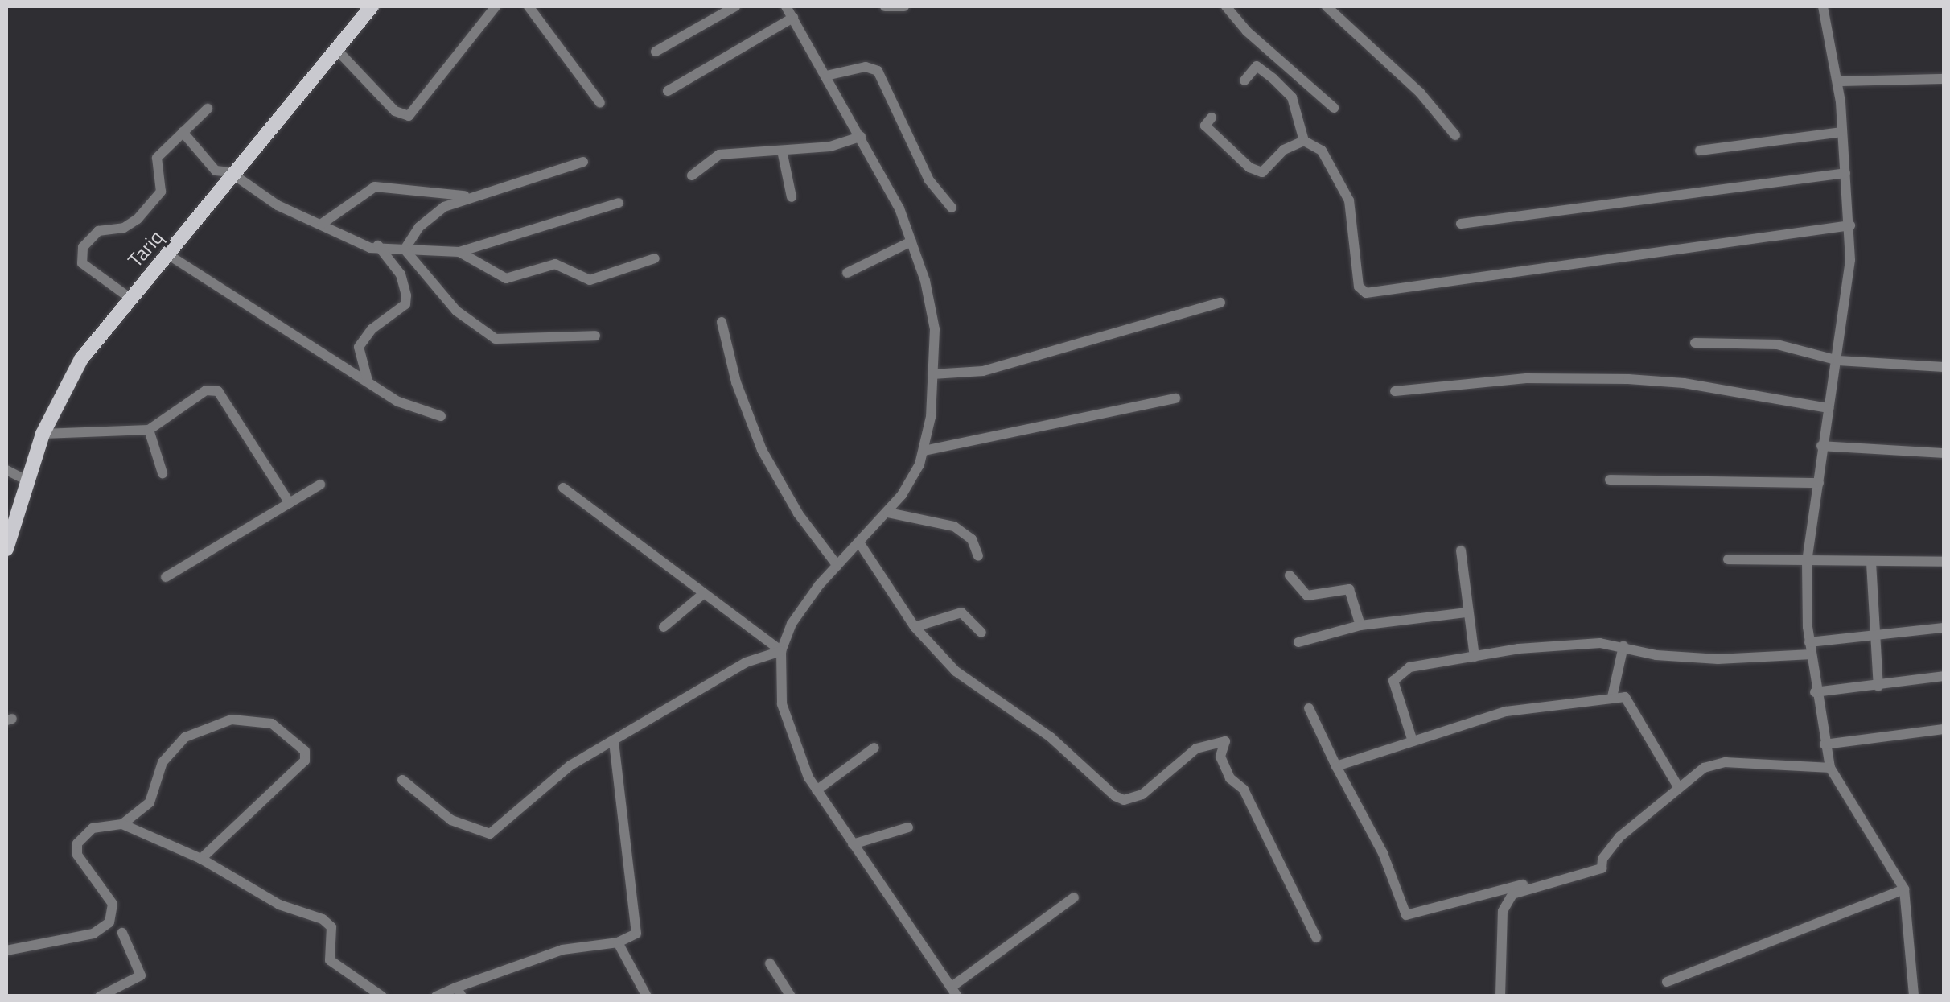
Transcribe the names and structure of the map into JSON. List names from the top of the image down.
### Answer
{
  "streets": {
    "main road": ["Tariq"]
  }
}
